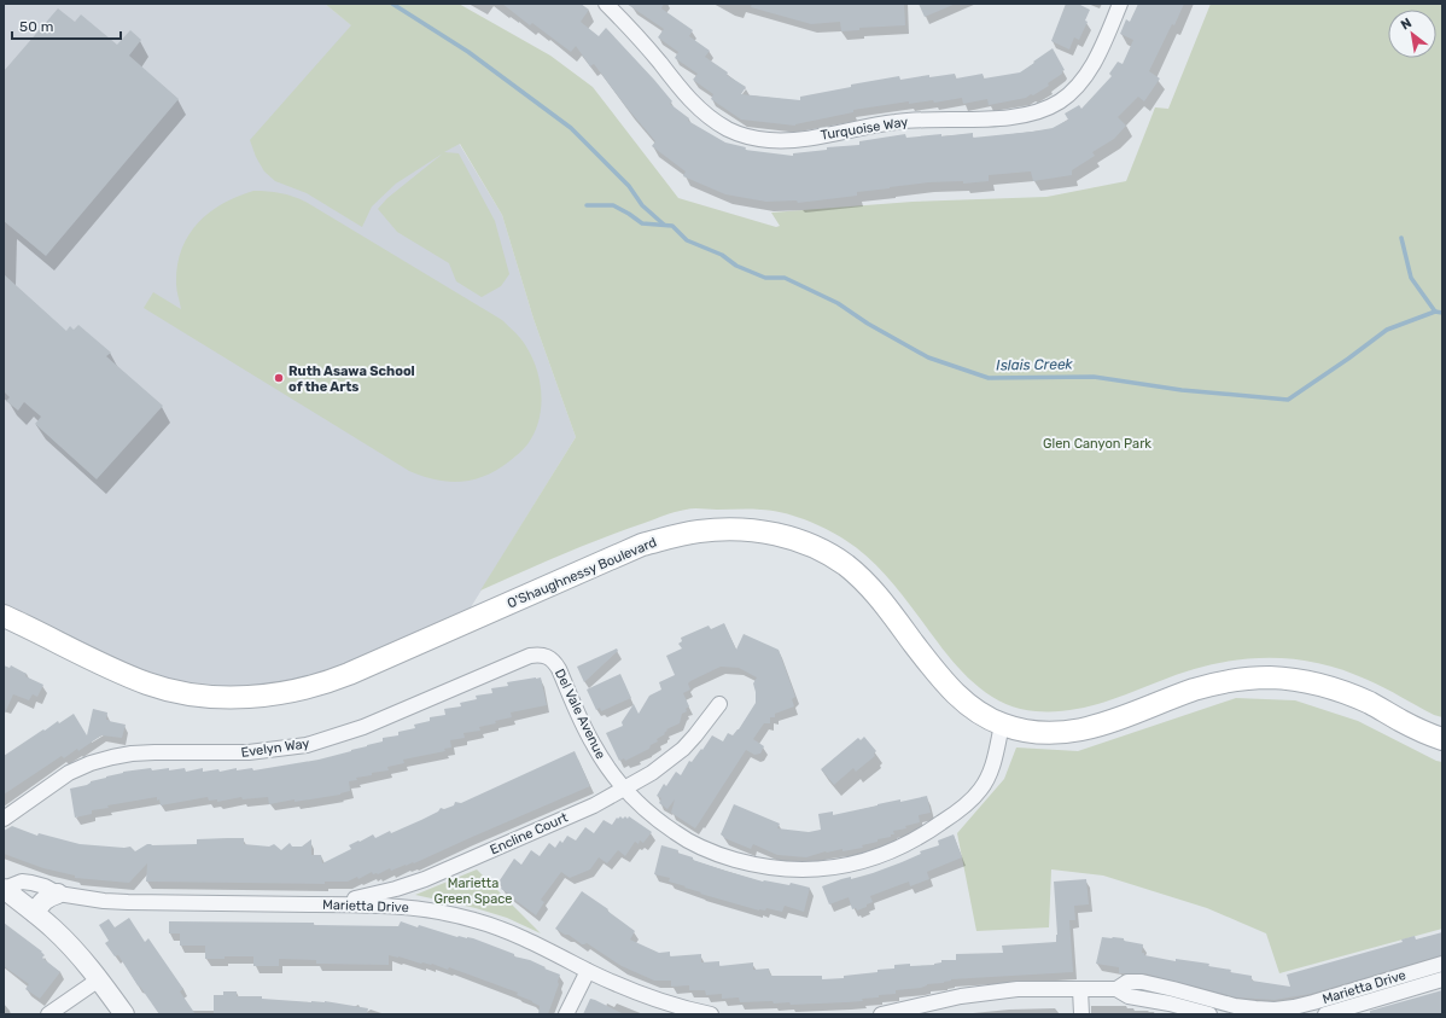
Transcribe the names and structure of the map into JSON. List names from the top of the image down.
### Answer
{
  "streets": {
    "main road": ["O'Shaughnessy Boulevard"],
    "street": [
      "Turquoise Way",
      "Del Vale Avenue",
      "Evelyn Way",
      "Encline Court",
      "Marietta Drive"
    ]
  },
  "crossings": [
    ["O'Shaughnessy Boulevard", "Del Vale Avenue"],
    ["Del Vale Avenue", "Evelyn Way"],
    ["Del Vale Avenue", "Encline Court"],
    ["Encline Court", "Marietta Drive"]
  ],
  "water": ["Islais Creek"],
  "parks": ["Glen Canyon Park", "Marietta Green Space"],
  "places": ["Ruth Asawa School of the Arts"],
  "scale_bar": "50 m",
  "north": "top left"
}
